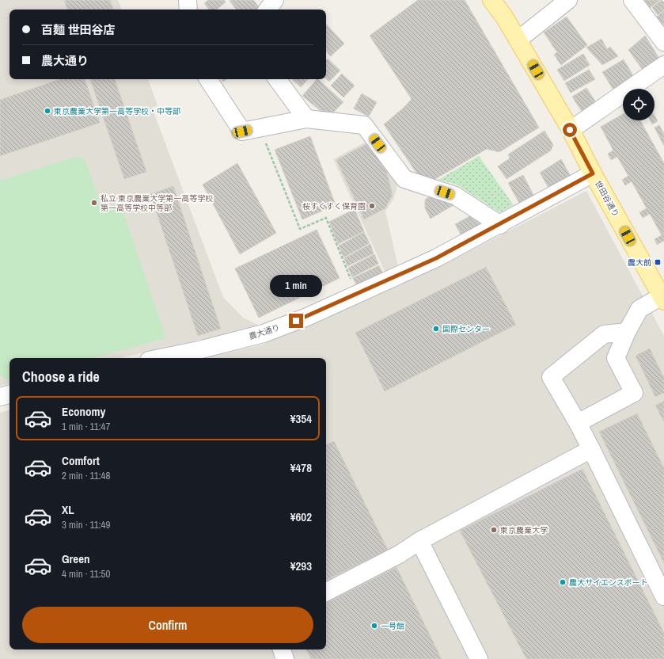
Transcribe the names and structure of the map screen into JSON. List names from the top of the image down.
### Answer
{
  "streets": {
    "main road": ["世田谷通り"],
    "street": ["農大通り"]
  },
  "crossings": [
    ["世田谷通り", "農大通り"]
  ],
  "places": {
    "other": [
      "東京農業大学第一高等学校・中等部",
      "私立 東京農業大学第一高等学校 第一高等学校中等部",
      "桜すくすく保育園",
      "国際センター",
      "東京農業大学",
      "農大サイエンスポート",
      "一号館"
    ],
    "transit": ["農大前"]
  },
  "page": {
    "banner": ["百麺 世田谷店", "農大通り"],
    "bubble": "1 min",
    "heading": "Choose a ride",
    "list": [
      {
        "name": "Economy",
        "note": "1 min · 11:47",
        "value": "¥354"
      },
      {
        "name": "Comfort",
        "note": "2 min · 11:48",
        "value": "¥478"
      },
      {
        "name": "XL",
        "note": "3 min · 11:49",
        "value": "¥602"
      },
      {
        "name": "Green",
        "note": "4 min · 11:50",
        "value": "¥293"
      }
    ],
    "buttons": "Confirm"
  }
}
